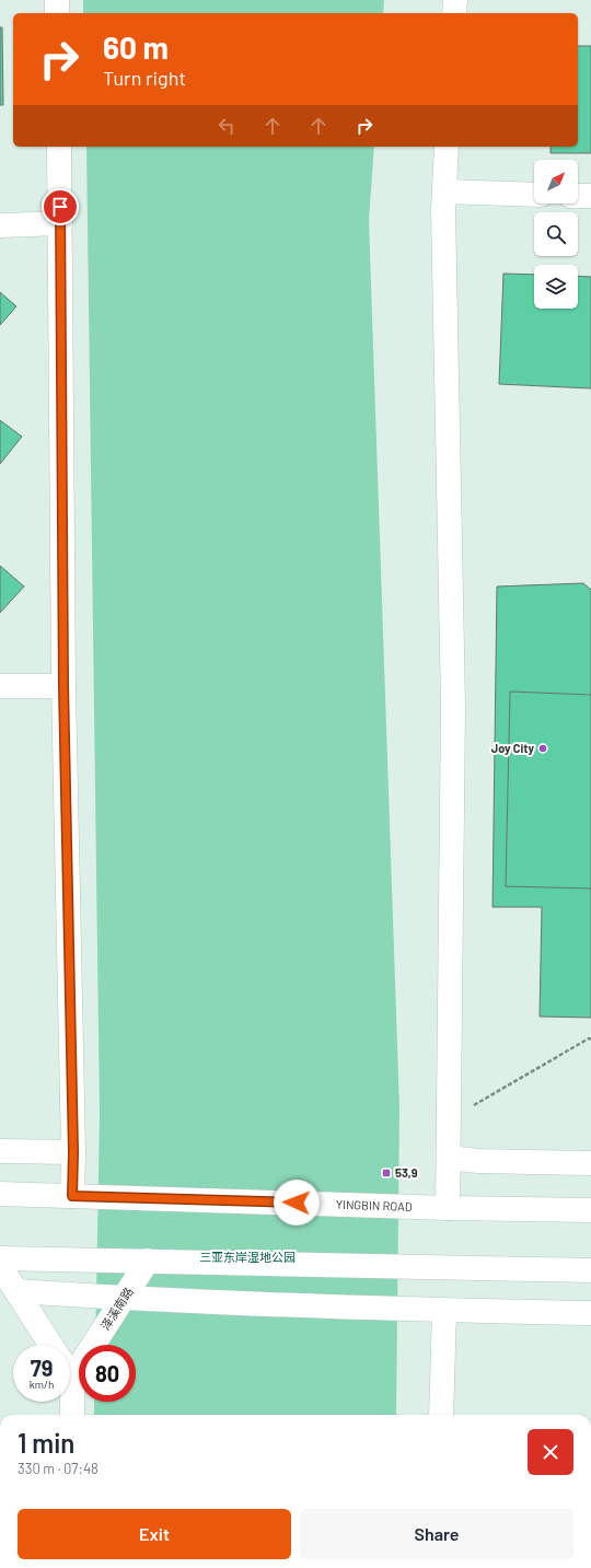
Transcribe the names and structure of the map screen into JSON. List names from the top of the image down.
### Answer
{
  "streets": {
    "main road": ["YINGBIN ROAD", "泽溪南路"]
  },
  "parks": ["三亚东岸湿地公园"],
  "places": {
    "other": ["Joy City"],
    "transit": ["53,9"]
  },
  "north": "top right",
  "page": {
    "turn": ["60 m", "Turn right"],
    "speed": "79 km/h",
    "limit": "80",
    "heading": ["1 min", "330 m · 07:48"],
    "buttons": ["Exit", "Share"]
  }
}
